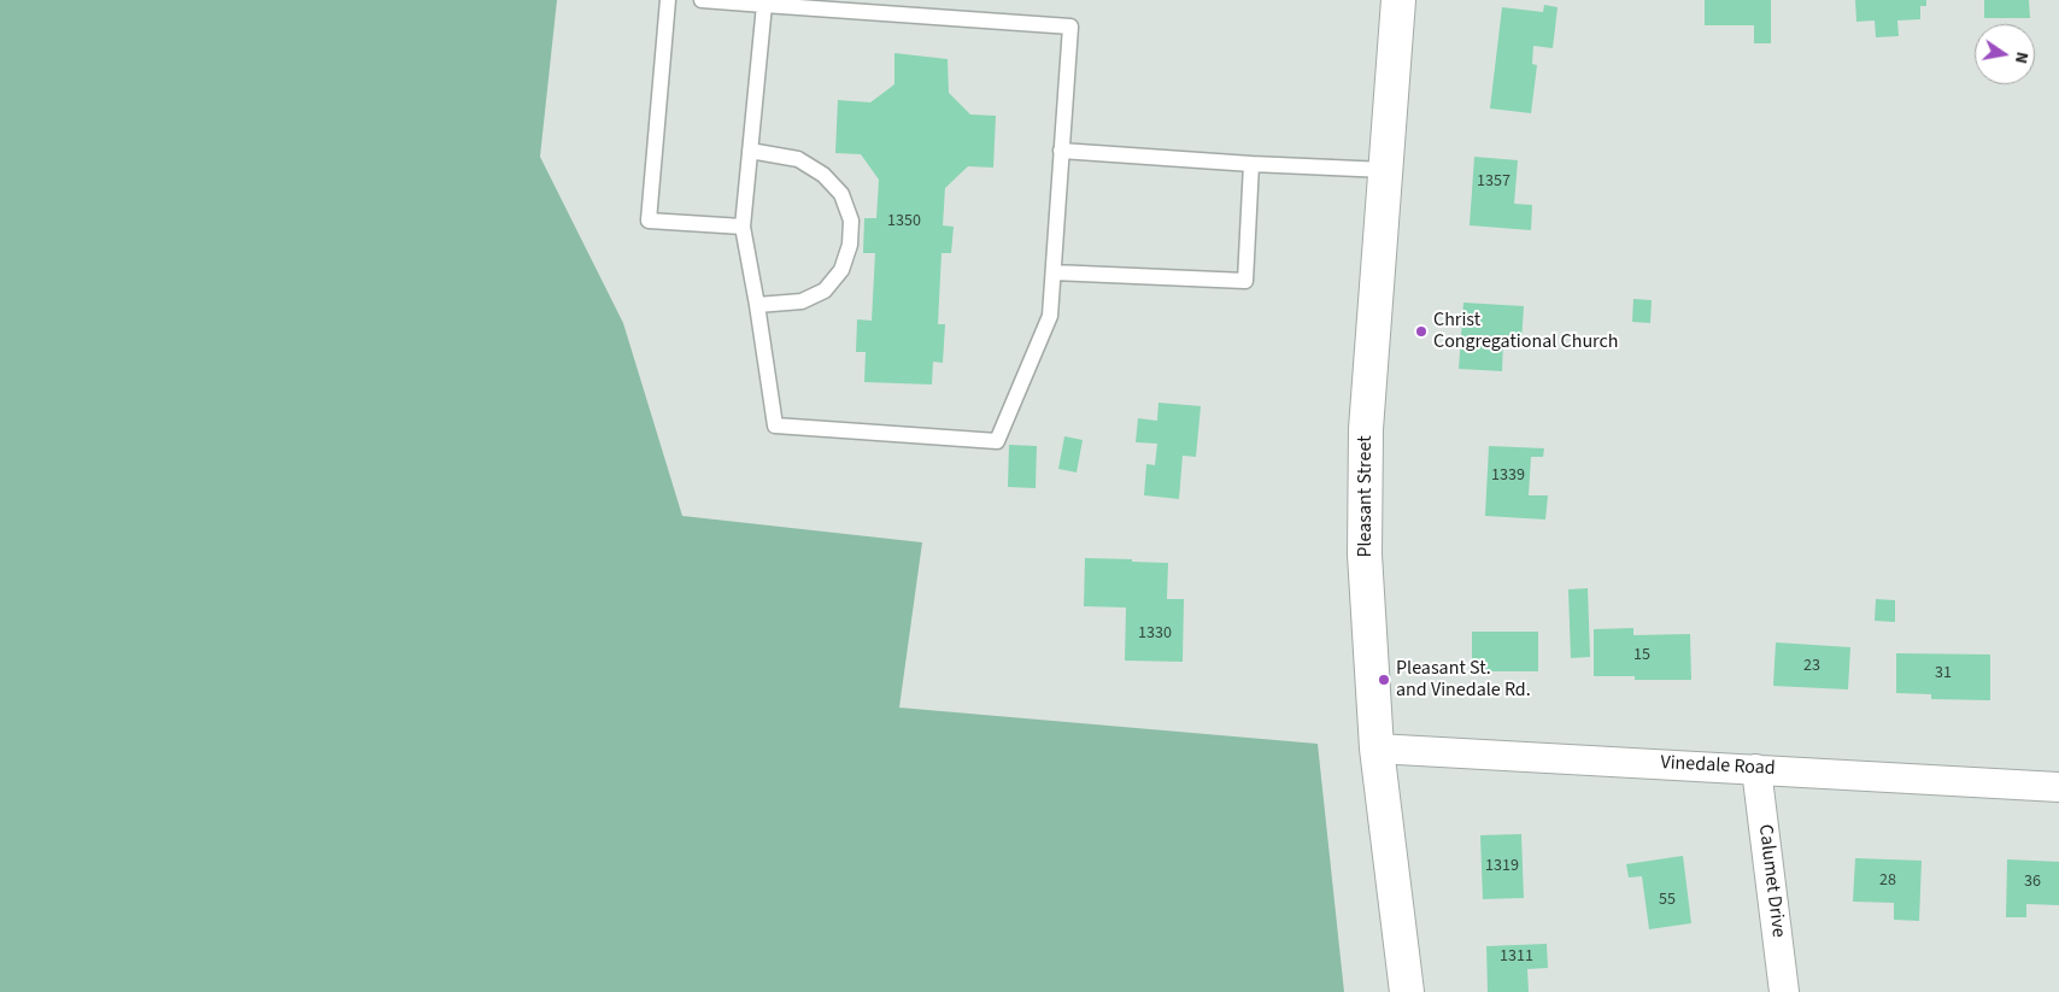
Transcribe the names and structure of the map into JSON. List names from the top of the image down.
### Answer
{
  "streets": {
    "main road": ["Pleasant Street"],
    "street": ["Vinedale Road", "Calumet Drive"]
  },
  "crossings": [
    ["Pleasant Street", "Vinedale Road"],
    ["Vinedale Road", "Calumet Drive"]
  ],
  "places": ["Christ Congregational Church", "Pleasant St. and Vinedale Rd."],
  "house_numbers": [
    "1357",
    "1350",
    "1339",
    "1330",
    "15",
    "23",
    "31",
    "1319",
    "28",
    "36",
    "55",
    "1311"
  ],
  "north": "right"
}
